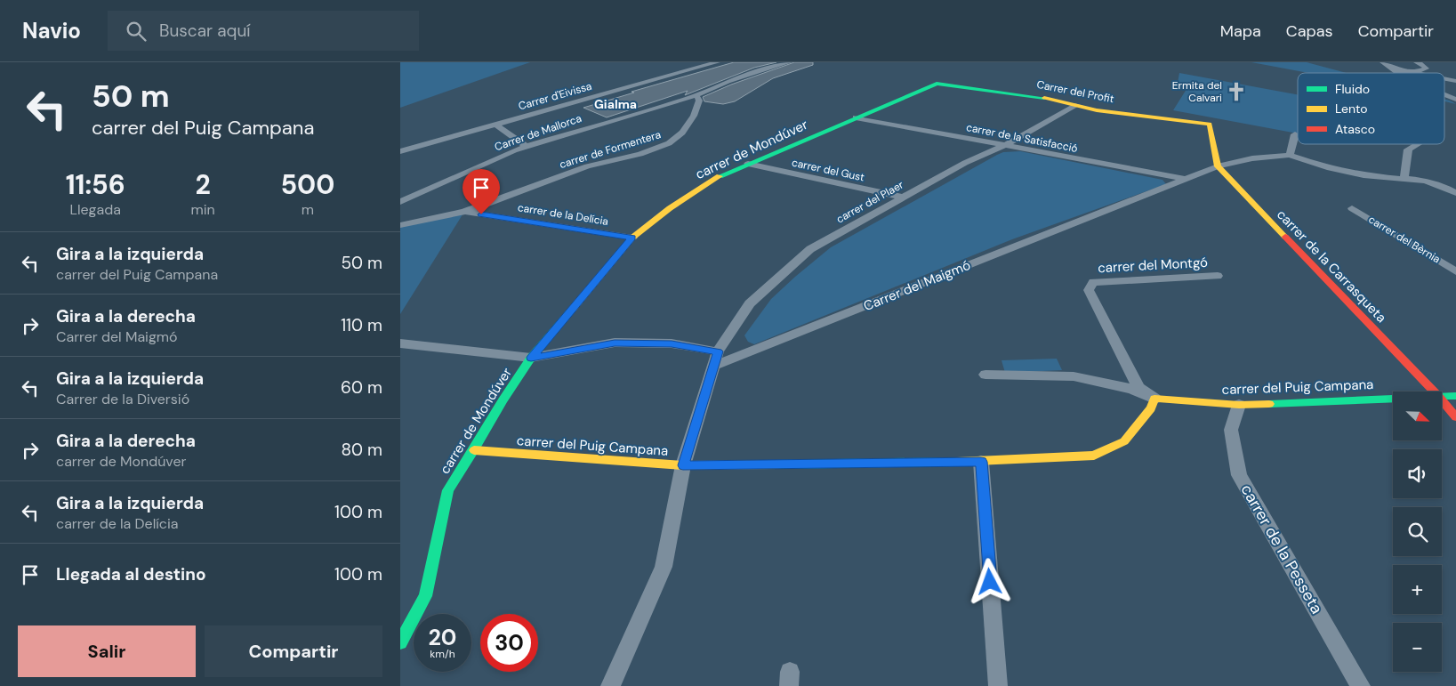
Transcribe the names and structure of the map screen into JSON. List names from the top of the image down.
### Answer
{
  "streets": {
    "street": [
      "Carrer del Profit",
      "Carrer d'Eivissa",
      "Carrer de Mallorca",
      "carrer de la Satisfacció",
      "carrer de Formentera",
      "carrer de Mondúver",
      "carrer del Gust",
      "carrer del Plaer",
      "carrer de la Delícia",
      "carrer del Bèrnia",
      "carrer del Montgó",
      "carrer de la Carrasqueta",
      "Carrer del Maigmó",
      "carrer del Puig Campana",
      "carrer de la Pesseta"
    ]
  },
  "crossings": [
    ["Carrer del Profit", "carrer de Mondúver"],
    ["Carrer del Profit", "carrer del Plaer"],
    ["Carrer del Profit", "carrer de la Carrasqueta"],
    ["Carrer del Profit", "Carrer del Maigmó"],
    ["Carrer de Mallorca", "carrer de Formentera"],
    ["carrer de la Satisfacció", "carrer de Mondúver"],
    ["carrer de la Satisfacció", "carrer del Plaer"],
    ["carrer de la Satisfacció", "Carrer del Maigmó"],
    ["carrer de Formentera", "carrer de la Delícia"],
    ["carrer de Mondúver", "carrer del Gust"],
    ["carrer de Mondúver", "carrer de la Delícia"],
    ["carrer de Mondúver", "carrer del Puig Campana"],
    ["carrer del Gust", "carrer del Plaer"],
    ["carrer del Plaer", "Carrer del Maigmó"],
    ["carrer del Montgó", "carrer del Puig Campana"],
    ["carrer de la Carrasqueta", "Carrer del Maigmó"],
    ["carrer del Puig Campana", "carrer de la Pesseta"]
  ],
  "districts": ["Gialma"],
  "places": {
    "church": ["Ermita del Calvari"]
  },
  "legend": ["Fluido", "Lento", "Atasco"],
  "north": "bottom right",
  "page": {
    "header": "Navio",
    "search": "Buscar aquí",
    "nav": ["Mapa", "Capas", "Compartir"],
    "turn": ["50 m", "carrer del Puig Campana"],
    "eta": [
      "11:56",
      "Llegada",
      "2",
      "min",
      "500",
      "m"
    ],
    "list": [
      {
        "name": "Gira a la izquierda",
        "note": "carrer del Puig Campana",
        "value": "50 m"
      },
      {
        "name": "Gira a la derecha",
        "note": "Carrer del Maigmó",
        "value": "110 m"
      },
      {
        "name": "Gira a la izquierda",
        "note": "Carrer de la Diversió",
        "value": "60 m"
      },
      {
        "name": "Gira a la derecha",
        "note": "carrer de Mondúver",
        "value": "80 m"
      },
      {
        "name": "Gira a la izquierda",
        "note": "carrer de la Delícia",
        "value": "100 m"
      },
      {
        "name": "Llegada al destino",
        "value": "100 m"
      }
    ],
    "map_buttons": ["+", "−"],
    "speed": "20 km/h",
    "limit": "30",
    "buttons": ["Salir", "Compartir"]
  }
}
